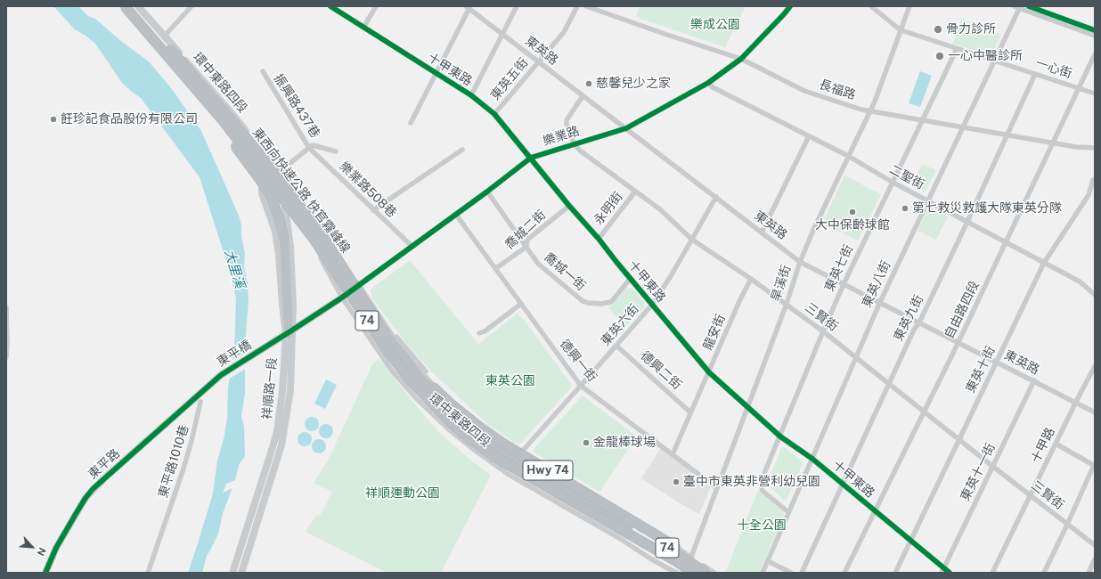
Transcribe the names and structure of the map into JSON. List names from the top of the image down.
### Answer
{
  "streets": {
    "highway": ["東西向快速公路 快官霧峰線", "74", "Hwy 74"],
    "street": [
      "東英路",
      "一心街",
      "十甲東路",
      "東英五街",
      "環中東路四段",
      "長福路",
      "振興路437巷",
      "樂業路",
      "二聖街",
      "樂業路508巷",
      "永明街",
      "喬城二街",
      "東英七街",
      "喬城一街",
      "旱溪街",
      "東英八街",
      "自由路四段",
      "三賢街",
      "東英九街",
      "東英六街",
      "龍安街",
      "東平橋",
      "德興一街",
      "東英十街",
      "德興二街",
      "祥順路一段",
      "十甲路",
      "東平路1010巷",
      "東平路",
      "東英十一街"
    ]
  },
  "crossings": [
    ["東英路", "東英五街"],
    ["東英路", "樂業路"],
    ["東英路", "東英七街"],
    ["東英路", "旱溪街"],
    ["東英路", "東英八街"],
    ["東英路", "自由路四段"],
    ["東英路", "三賢街"],
    ["東英路", "東英九街"],
    ["東英路", "東英六街"],
    ["東英路", "東英十街"],
    ["東英路", "十甲路"],
    ["東英路", "東英十一街"],
    ["一心街", "東英七街"],
    ["一心街", "旱溪街"],
    ["一心街", "東英八街"],
    ["一心街", "自由路四段"],
    ["一心街", "東英九街"],
    ["十甲東路", "東英五街"],
    ["十甲東路", "樂業路"],
    ["十甲東路", "永明街"],
    ["十甲東路", "喬城二街"],
    ["十甲東路", "東英七街"],
    ["十甲東路", "喬城一街"],
    ["十甲東路", "旱溪街"],
    ["十甲東路", "東英八街"],
    ["十甲東路", "自由路四段"],
    ["十甲東路", "東英九街"],
    ["十甲東路", "東英六街"],
    ["十甲東路", "龍安街"],
    ["十甲東路", "東英十街"],
    ["十甲東路", "東英十一街"],
    ["環中東路四段", "樂業路"],
    ["環中東路四段", "旱溪街"],
    ["環中東路四段", "東英六街"],
    ["環中東路四段", "祥順路一段"],
    ["環中東路四段", "Hwy 74"],
    ["長福路", "樂業路"],
    ["長福路", "東英七街"],
    ["長福路", "旱溪街"],
    ["長福路", "東英八街"],
    ["長福路", "自由路四段"],
    ["長福路", "東英九街"],
    ["振興路437巷", "樂業路508巷"],
    ["樂業路", "二聖街"],
    ["樂業路", "樂業路508巷"],
    ["樂業路", "喬城一街"],
    ["樂業路", "三賢街"],
    ["樂業路", "德興一街"],
    ["二聖街", "東英七街"],
    ["二聖街", "旱溪街"],
    ["二聖街", "東英八街"],
    ["二聖街", "自由路四段"],
    ["二聖街", "東英九街"],
    ["二聖街", "東英十街"],
    ["東西向快速公路 快官霧峰線", "Hwy 74"],
    ["永明街", "三賢街"],
    ["喬城二街", "喬城一街"],
    ["喬城二街", "德興一街"],
    ["東英七街", "東英八街"],
    ["東英七街", "三賢街"],
    ["旱溪街", "三賢街"],
    ["旱溪街", "德興一街"],
    ["東英八街", "三賢街"],
    ["自由路四段", "三賢街"],
    ["三賢街", "東英九街"],
    ["三賢街", "東英六街"],
    ["三賢街", "龍安街"],
    ["三賢街", "東英十街"],
    ["三賢街", "十甲路"],
    ["三賢街", "東英十一街"],
    ["東英六街", "德興一街"],
    ["東英六街", "德興二街"],
    ["龍安街", "德興一街"],
    ["龍安街", "德興二街"],
    ["東平橋", "祥順路一段"],
    ["東平橋", "東平路"]
  ],
  "water": ["大里溪"],
  "parks": [
    "樂成公園",
    "東英公園",
    "祥順運動公園",
    "十全公園"
  ],
  "places": [
    "骨力診所",
    "一心中醫診所",
    "慈馨兒少之家",
    "飪珍記食品股份有限公司",
    "第七救災救護大隊東英分隊",
    "大中保齡球館",
    "金龍棒球場",
    "臺中市東英非營利幼兒園"
  ],
  "north": "bottom right"
}
